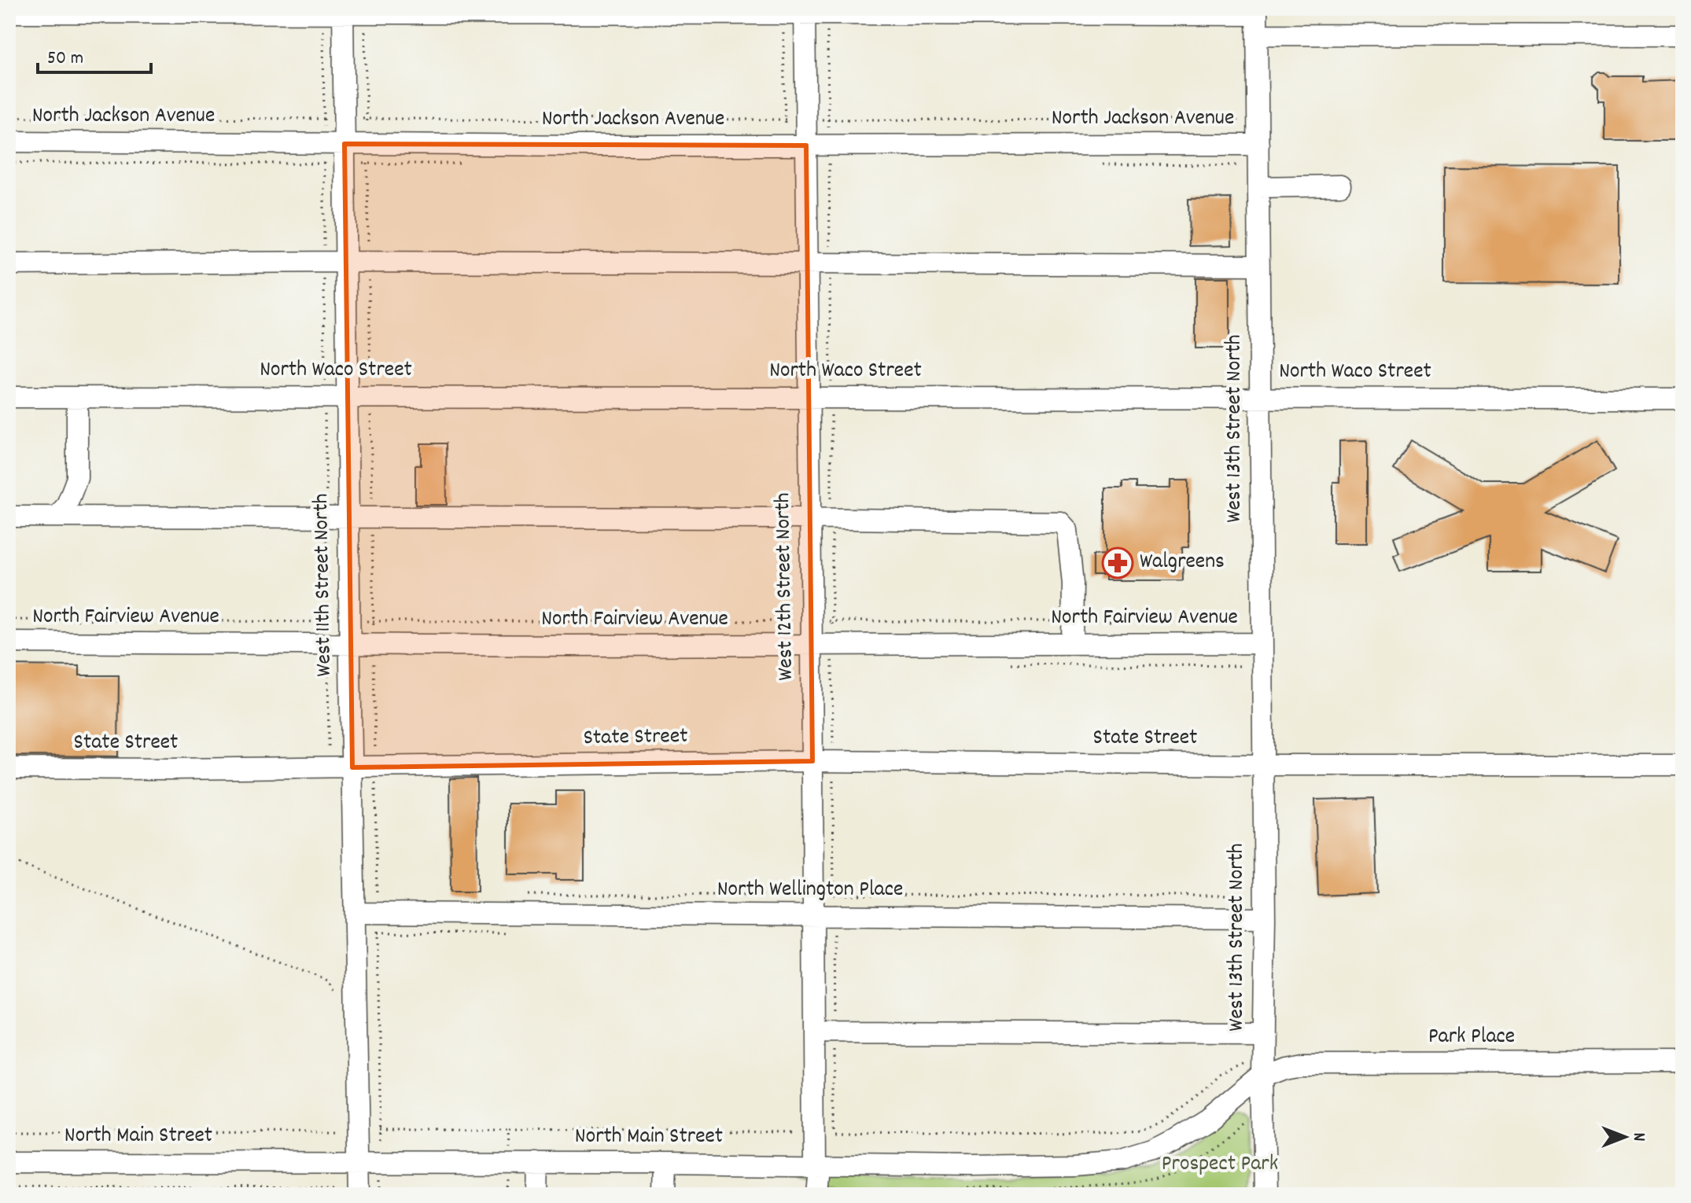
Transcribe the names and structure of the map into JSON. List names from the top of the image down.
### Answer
{
  "streets": {
    "street": [
      "North Jackson Avenue",
      "North Waco Street",
      "West 13th Street North",
      "West 11th Street North",
      "West 12th Street North",
      "North Fairview Avenue",
      "State Street",
      "North Wellington Place",
      "Park Place",
      "North Main Street"
    ]
  },
  "crossings": [
    ["North Jackson Avenue", "West 13th Street North"],
    ["North Jackson Avenue", "West 11th Street North"],
    ["North Jackson Avenue", "West 12th Street North"],
    ["North Waco Street", "West 13th Street North"],
    ["North Waco Street", "West 11th Street North"],
    ["North Waco Street", "West 12th Street North"],
    ["West 13th Street North", "North Fairview Avenue"],
    ["West 13th Street North", "State Street"],
    ["West 13th Street North", "North Wellington Place"],
    ["West 13th Street North", "Park Place"],
    ["West 13th Street North", "North Main Street"],
    ["West 11th Street North", "North Fairview Avenue"],
    ["West 11th Street North", "State Street"],
    ["West 11th Street North", "North Wellington Place"],
    ["West 11th Street North", "North Main Street"],
    ["West 12th Street North", "North Fairview Avenue"],
    ["West 12th Street North", "State Street"],
    ["West 12th Street North", "North Wellington Place"],
    ["West 12th Street North", "North Main Street"],
    ["Park Place", "North Main Street"]
  ],
  "parks": ["Prospect Park"],
  "places": {
    "pharmacy": ["Walgreens"]
  },
  "scale_bar": "50 m",
  "north": "right"
}
